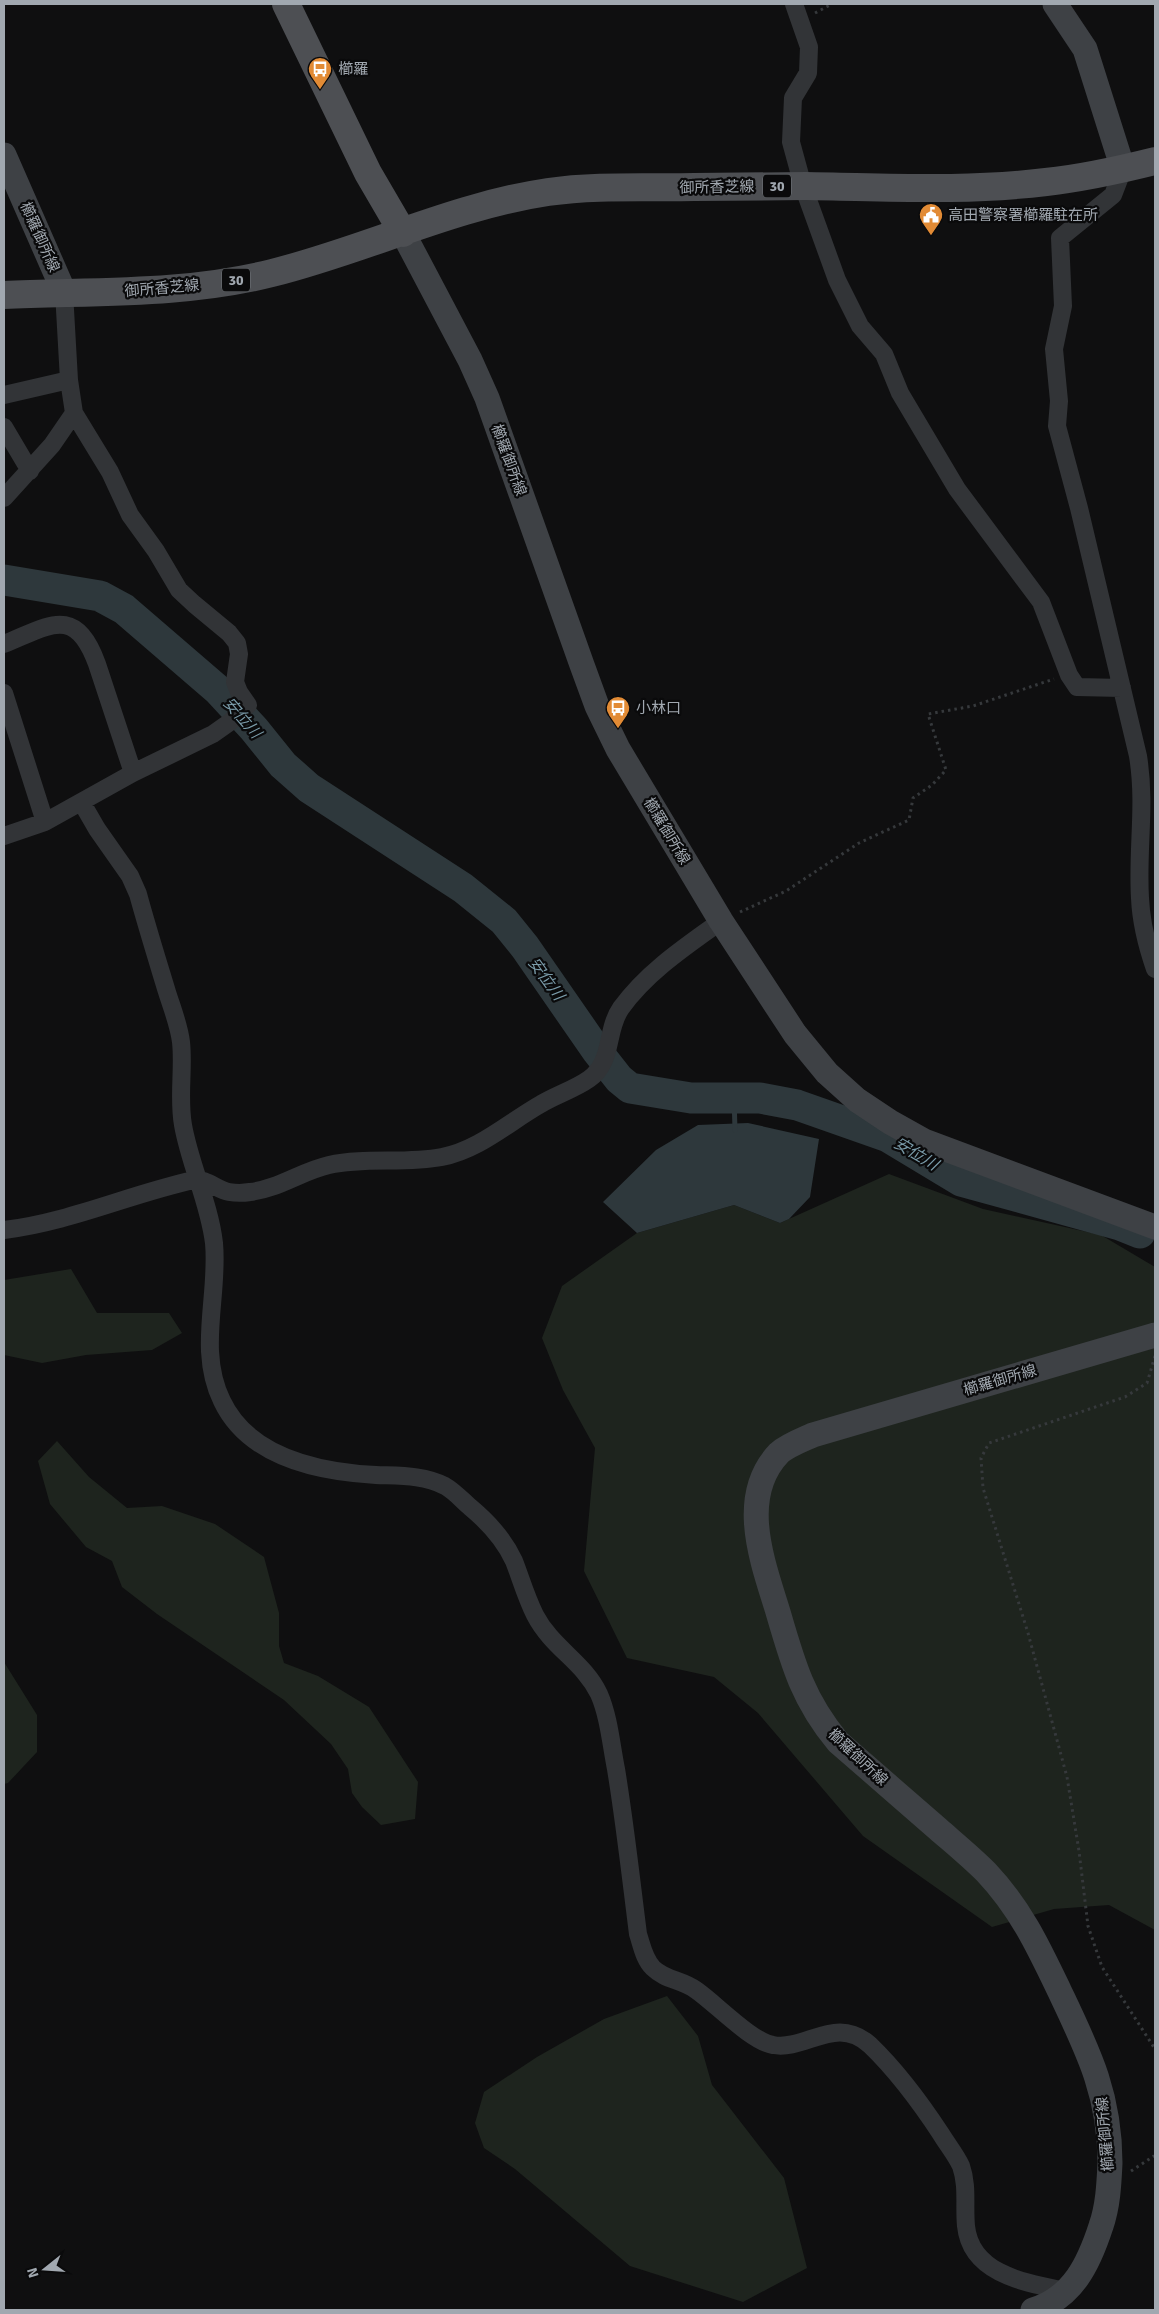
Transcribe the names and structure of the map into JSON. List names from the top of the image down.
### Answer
{
  "streets": {
    "main road": ["30", "御所香芝線", "櫛羅御所線"]
  },
  "crossings": [
    ["御所香芝線", "櫛羅御所線"]
  ],
  "water": ["安位川"],
  "places": {
    "bus stop": ["櫛羅", "小林口"],
    "public building": ["高田警察署櫛羅駐在所"]
  },
  "north": "left"
}
